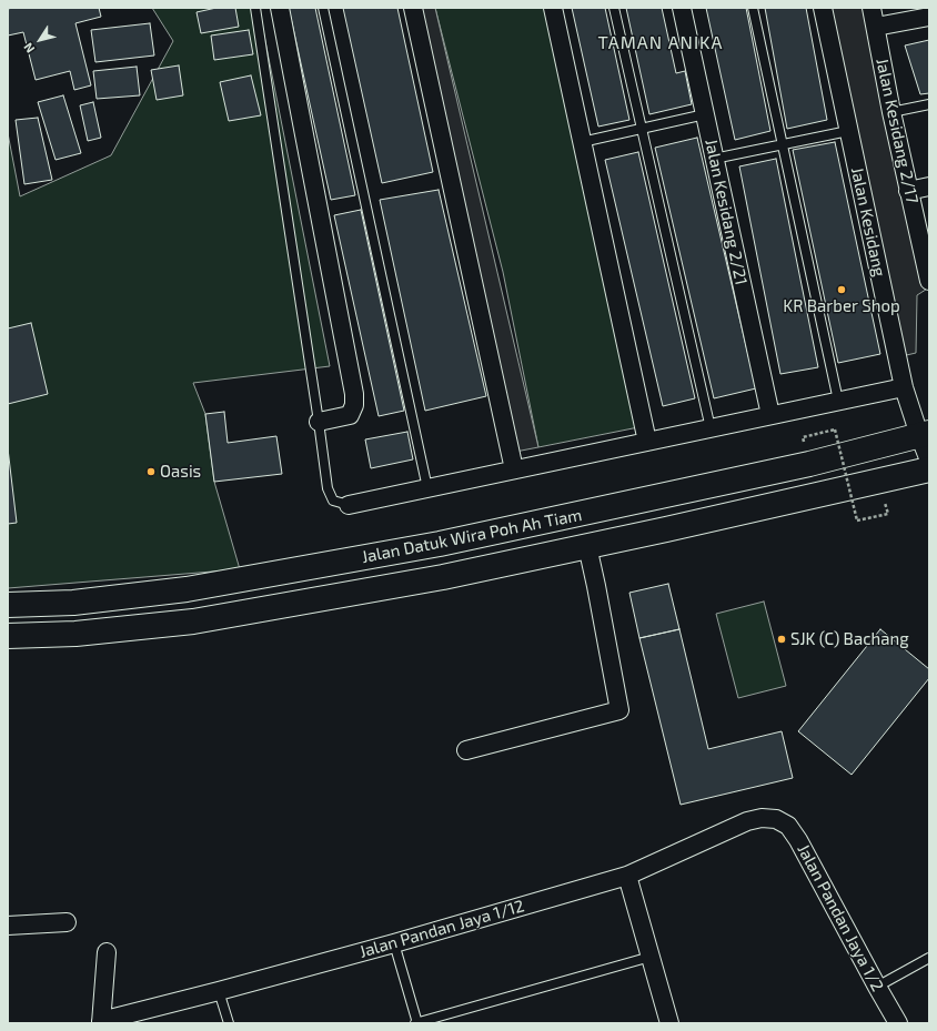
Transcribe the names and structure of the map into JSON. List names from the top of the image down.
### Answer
{
  "streets": {
    "street": [
      "Jalan Kesidang 2/17",
      "Jalan Kesidang 2/21",
      "Jalan Kesidang",
      "Jalan Datuk Wira Poh Ah Tiam",
      "Jalan Pandan Jaya 1/2",
      "Jalan Pandan Jaya 1/12"
    ]
  },
  "crossings": [
    ["Jalan Kesidang", "Jalan Datuk Wira Poh Ah Tiam"],
    ["Jalan Pandan Jaya 1/2", "Jalan Pandan Jaya 1/12"]
  ],
  "districts": ["TAMAN ANIKA"],
  "places": ["KR Barber Shop", "Oasis", "SJK (C) Bachang"],
  "north": "bottom left"
}
